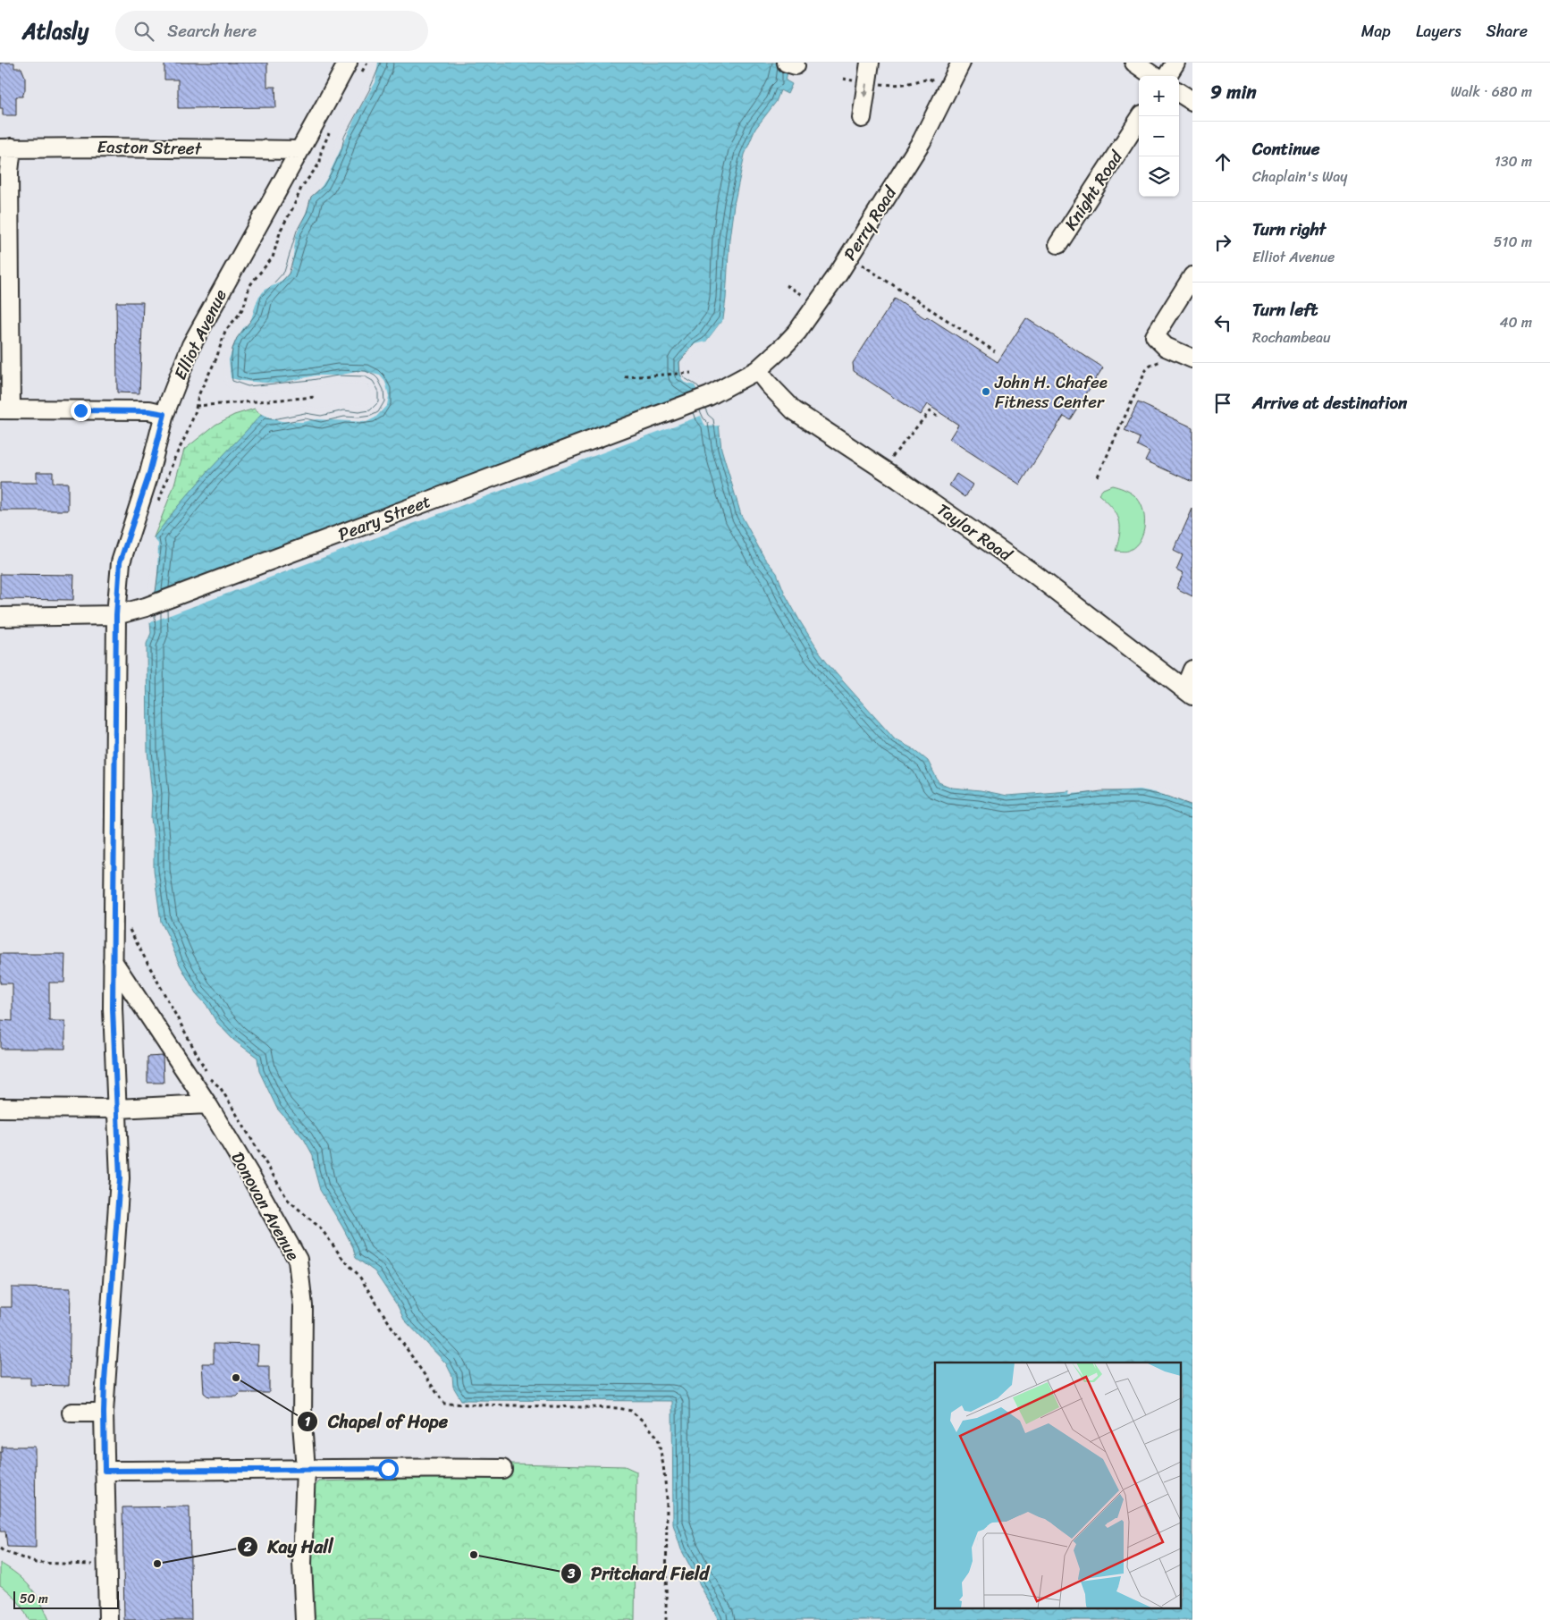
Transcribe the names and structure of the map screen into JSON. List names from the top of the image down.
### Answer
{
  "streets": {
    "street": [
      "Easton Street",
      "Knight Road",
      "Perry Road",
      "Elliot Avenue",
      "Peary Street",
      "Taylor Road",
      "Donovan Avenue"
    ]
  },
  "crossings": [
    ["Easton Street", "Elliot Avenue"],
    ["Perry Road", "Peary Street"],
    ["Perry Road", "Taylor Road"],
    ["Elliot Avenue", "Peary Street"],
    ["Elliot Avenue", "Donovan Avenue"],
    ["Peary Street", "Taylor Road"]
  ],
  "places": [
    "John H. Chafee Fitness Center",
    "Chapel of Hope",
    "Pritchard Field",
    "Kay Hall"
  ],
  "scale_bar": "50 m",
  "page": {
    "header": "Atlasly",
    "search": "Search here",
    "nav": ["Map", "Layers", "Share"],
    "heading": ["9 min", "Walk · 680 m"],
    "map_buttons": ["+", "−"],
    "list": [
      ["Continue", "Chaplain's Way", "130 m"],
      ["Turn right", "Elliot Avenue", "510 m"],
      ["Turn left", "Rochambeau", "40 m"],
      "Arrive at destination"
    ],
    "scale": "50 m"
  }
}
